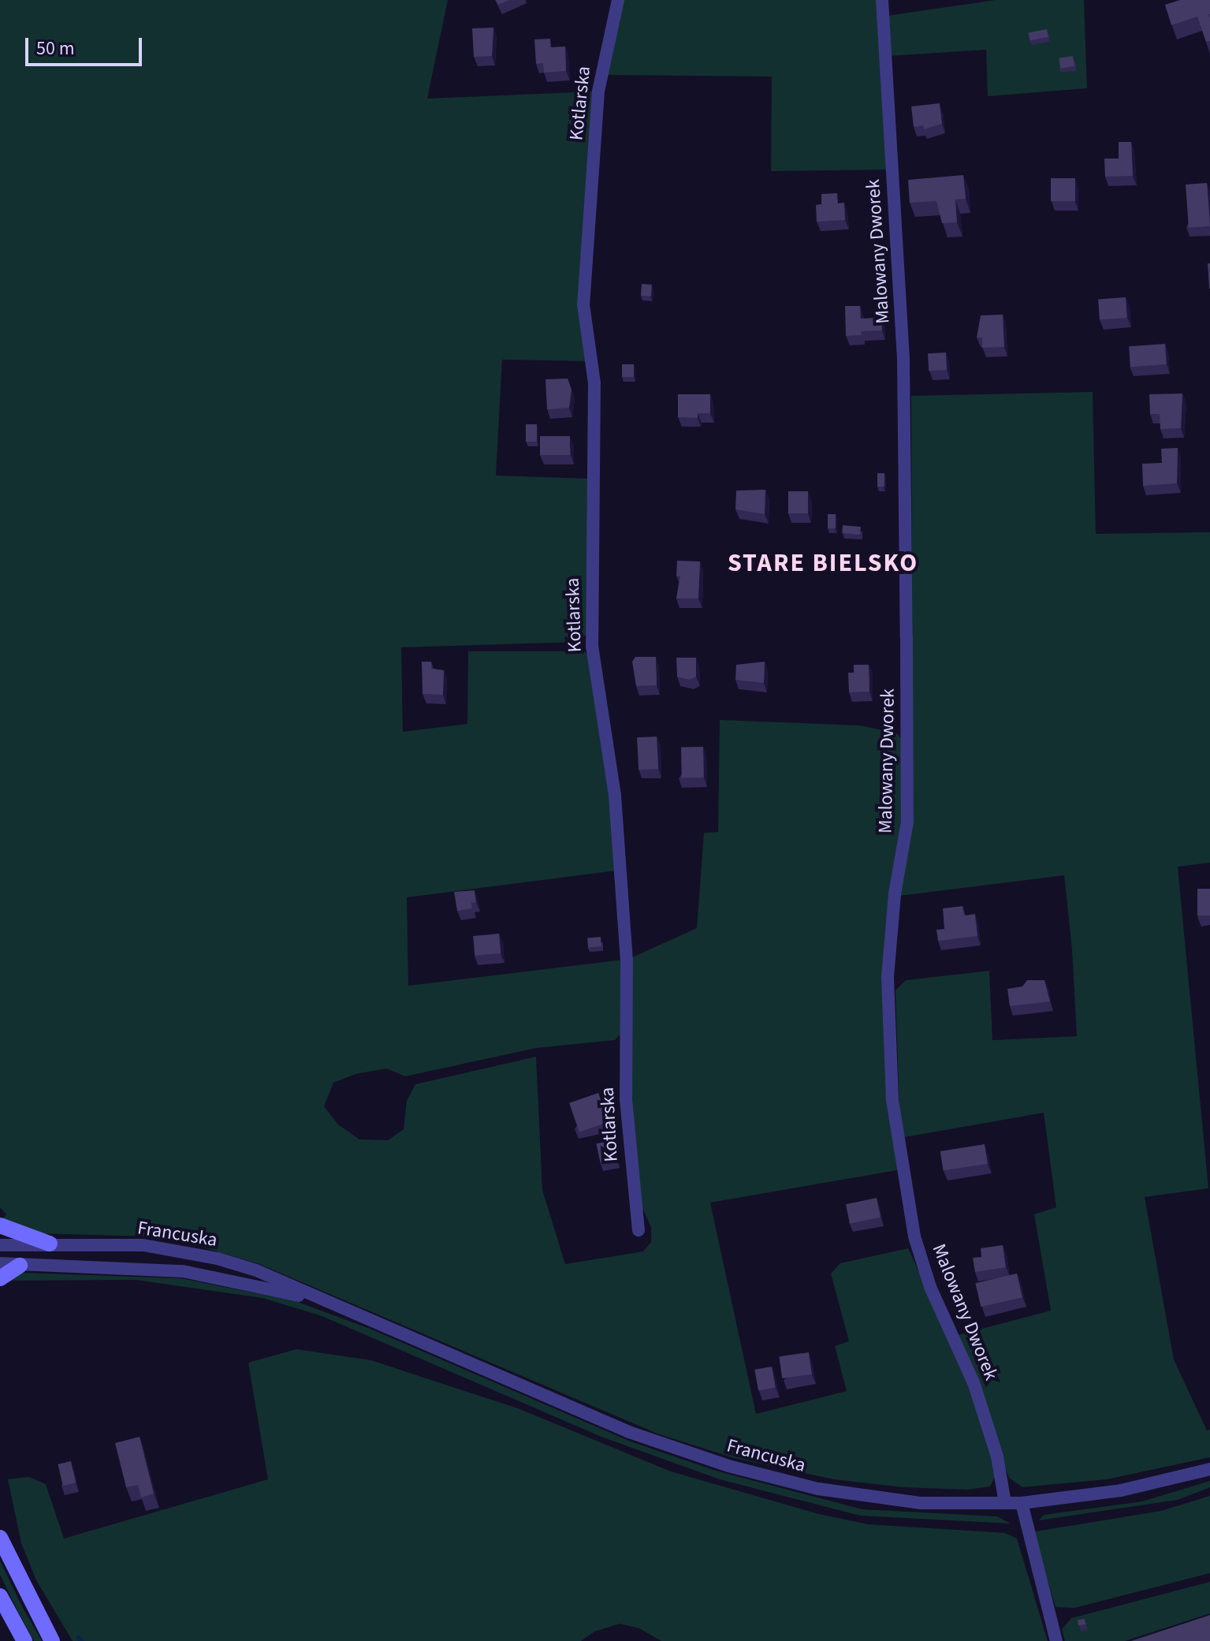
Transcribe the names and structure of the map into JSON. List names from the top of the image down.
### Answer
{
  "streets": {
    "street": ["Kotlarska", "Malowany Dworek", "Francuska"]
  },
  "crossings": [
    ["Malowany Dworek", "Francuska"]
  ],
  "districts": ["STARE BIELSKO"],
  "scale_bar": "50 m"
}
